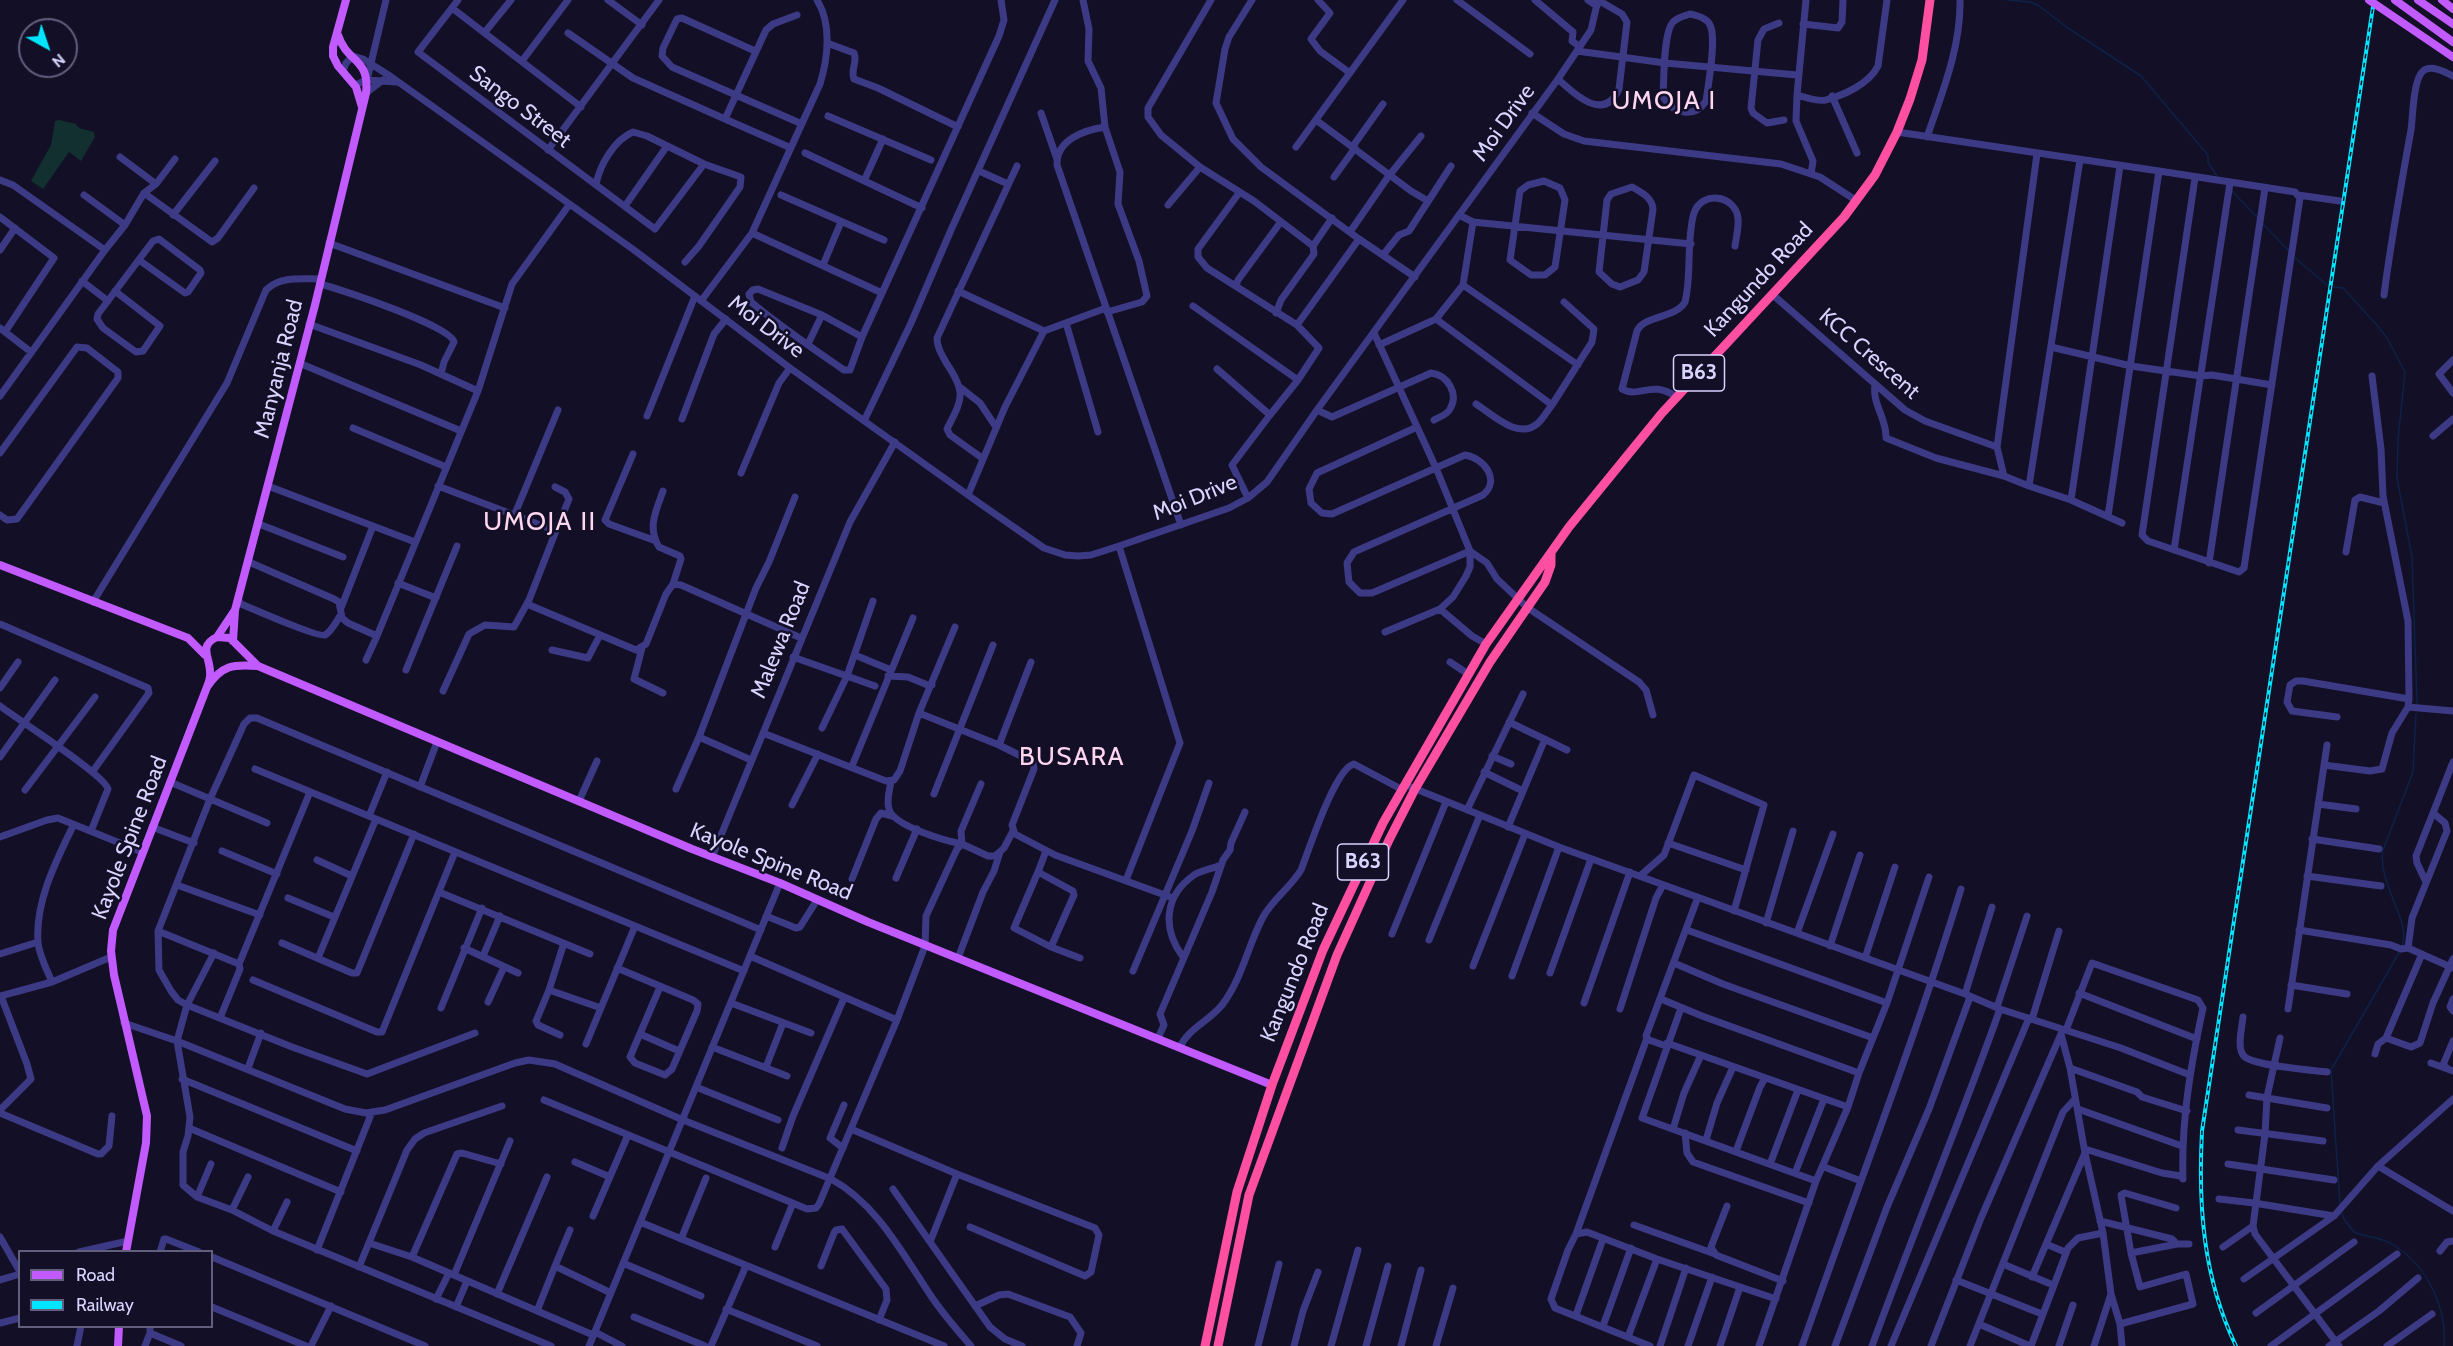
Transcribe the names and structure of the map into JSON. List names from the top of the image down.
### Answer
{
  "streets": {
    "highway": ["Kangundo Road", "B63"],
    "main road": ["Manyanja Road", "Kayole Spine Road"],
    "street": [
      "Sango Street",
      "Moi Drive",
      "KCC Crescent",
      "Malewa Road"
    ]
  },
  "crossings": [
    ["Moi Drive", "Malewa Road"],
    ["Kangundo Road", "KCC Crescent"],
    ["Kangundo Road", "Kayole Spine Road"],
    ["Malewa Road", "Kayole Spine Road"]
  ],
  "districts": ["UMOJA I", "UMOJA II", "BUSARA"],
  "legend": ["Road", "Railway"],
  "north": "bottom right"
}
